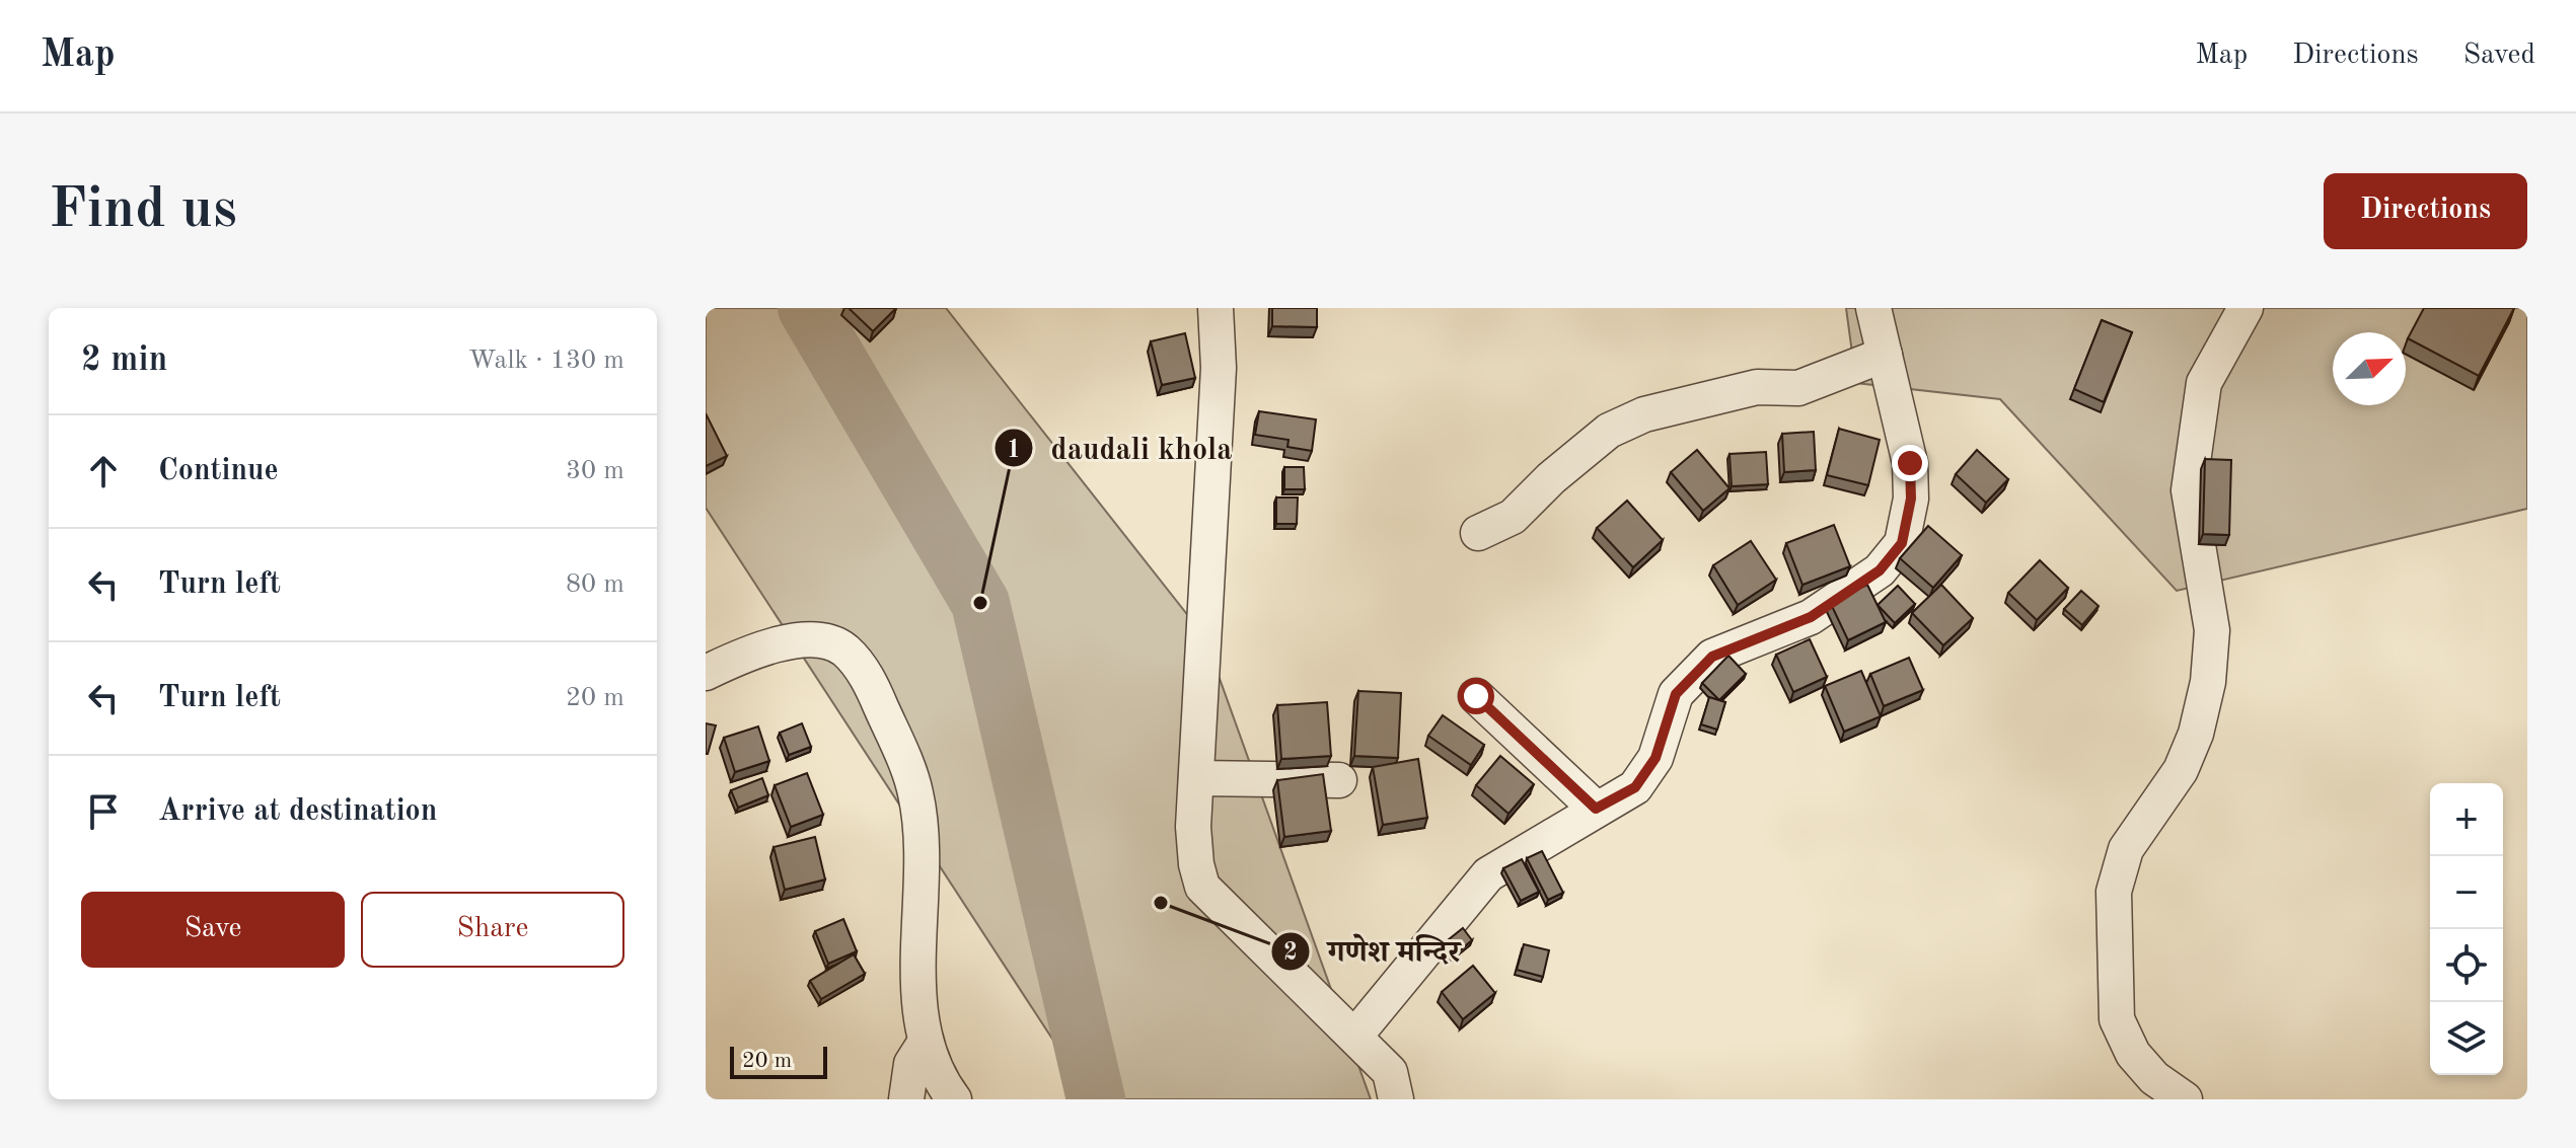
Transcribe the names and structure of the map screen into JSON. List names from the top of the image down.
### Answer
{
  "places": ["daudali khola", "गणेश मन्दिर"],
  "scale_bar": "20 m",
  "north": "top right",
  "page": {
    "header": "Map",
    "nav": ["Map", "Directions", "Saved"],
    "buttons": [
      "Directions",
      ["Save", "Share"]
    ],
    "title": "Find us",
    "heading": ["2 min", "Walk · 130 m"],
    "list": [
      ["Continue", "30 m"],
      ["Turn left", "80 m"],
      ["Turn left", "20 m"],
      "Arrive at destination"
    ],
    "map_buttons": ["+", "−"],
    "scale": "20 m"
  }
}
